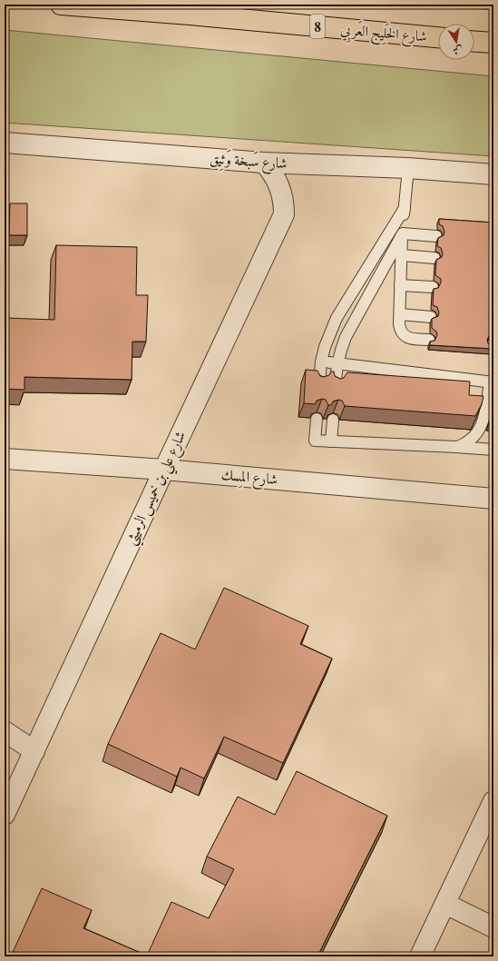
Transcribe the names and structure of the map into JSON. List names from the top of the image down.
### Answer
{
  "streets": {
    "highway": ["8", "شارع الخَلِيج العَربِي"],
    "street": ["شارع سَبخة وَثِيق", "شارع المِسك", "شارع علي بن خميس الرميثي"]
  },
  "crossings": [
    ["شارع سَبخة وَثِيق", "شارع علي بن خميس الرميثي"],
    ["شارع المِسك", "شارع علي بن خميس الرميثي"]
  ],
  "north": "bottom"
}
